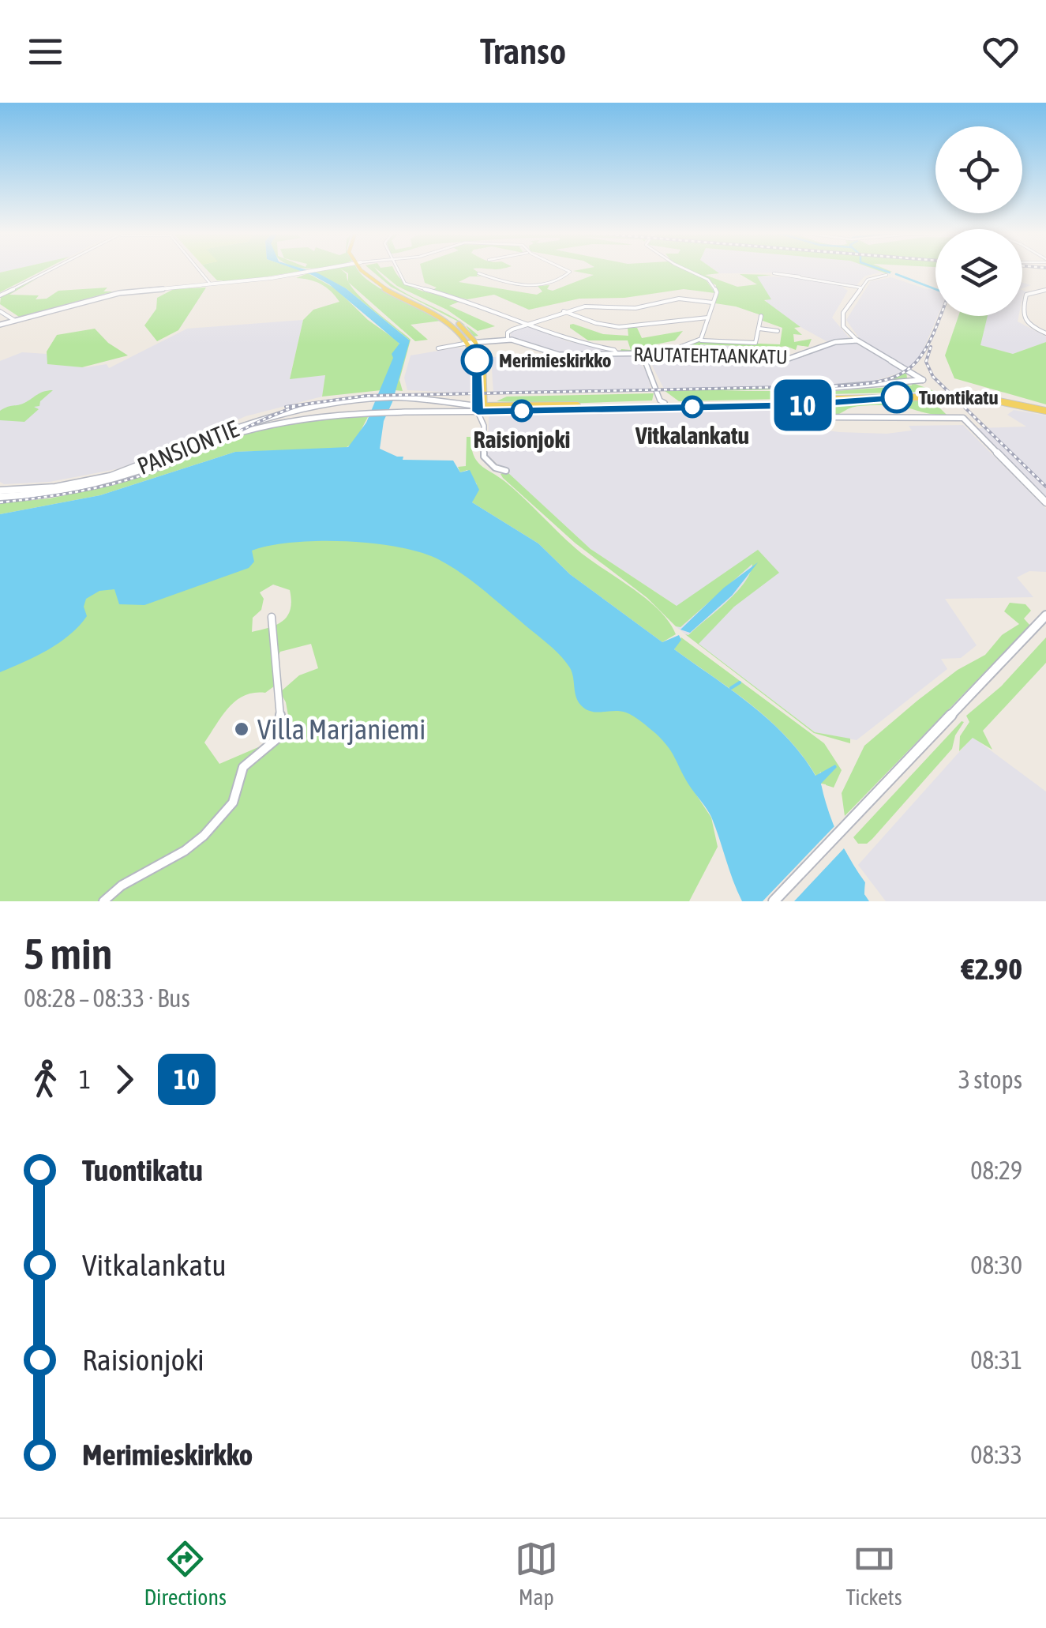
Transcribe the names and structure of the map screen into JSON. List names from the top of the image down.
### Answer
{
  "streets": {
    "street": ["RAUTATEHTAANKATU", "PANSIONTIE"]
  },
  "places": [
    "Merimieskirkko",
    "Tuontikatu",
    "Vitkalankatu",
    "Raisionjoki",
    "Villa Marjaniemi"
  ],
  "lines": ["bus line 10"],
  "page": {
    "header": "Transo",
    "on_map": "10",
    "heading": ["5 min", "08:28 – 08:33 · Bus", "€2.90"],
    "legs": ["1", "10", "3 stops"],
    "list": [
      {
        "name": "Tuontikatu",
        "value": "08:29"
      },
      {
        "name": "Vitkalankatu",
        "value": "08:30"
      },
      {
        "name": "Raisionjoki",
        "value": "08:31"
      },
      {
        "name": "Merimieskirkko",
        "value": "08:33"
      }
    ],
    "tabs": ["Directions", "Map", "Tickets"]
  }
}
